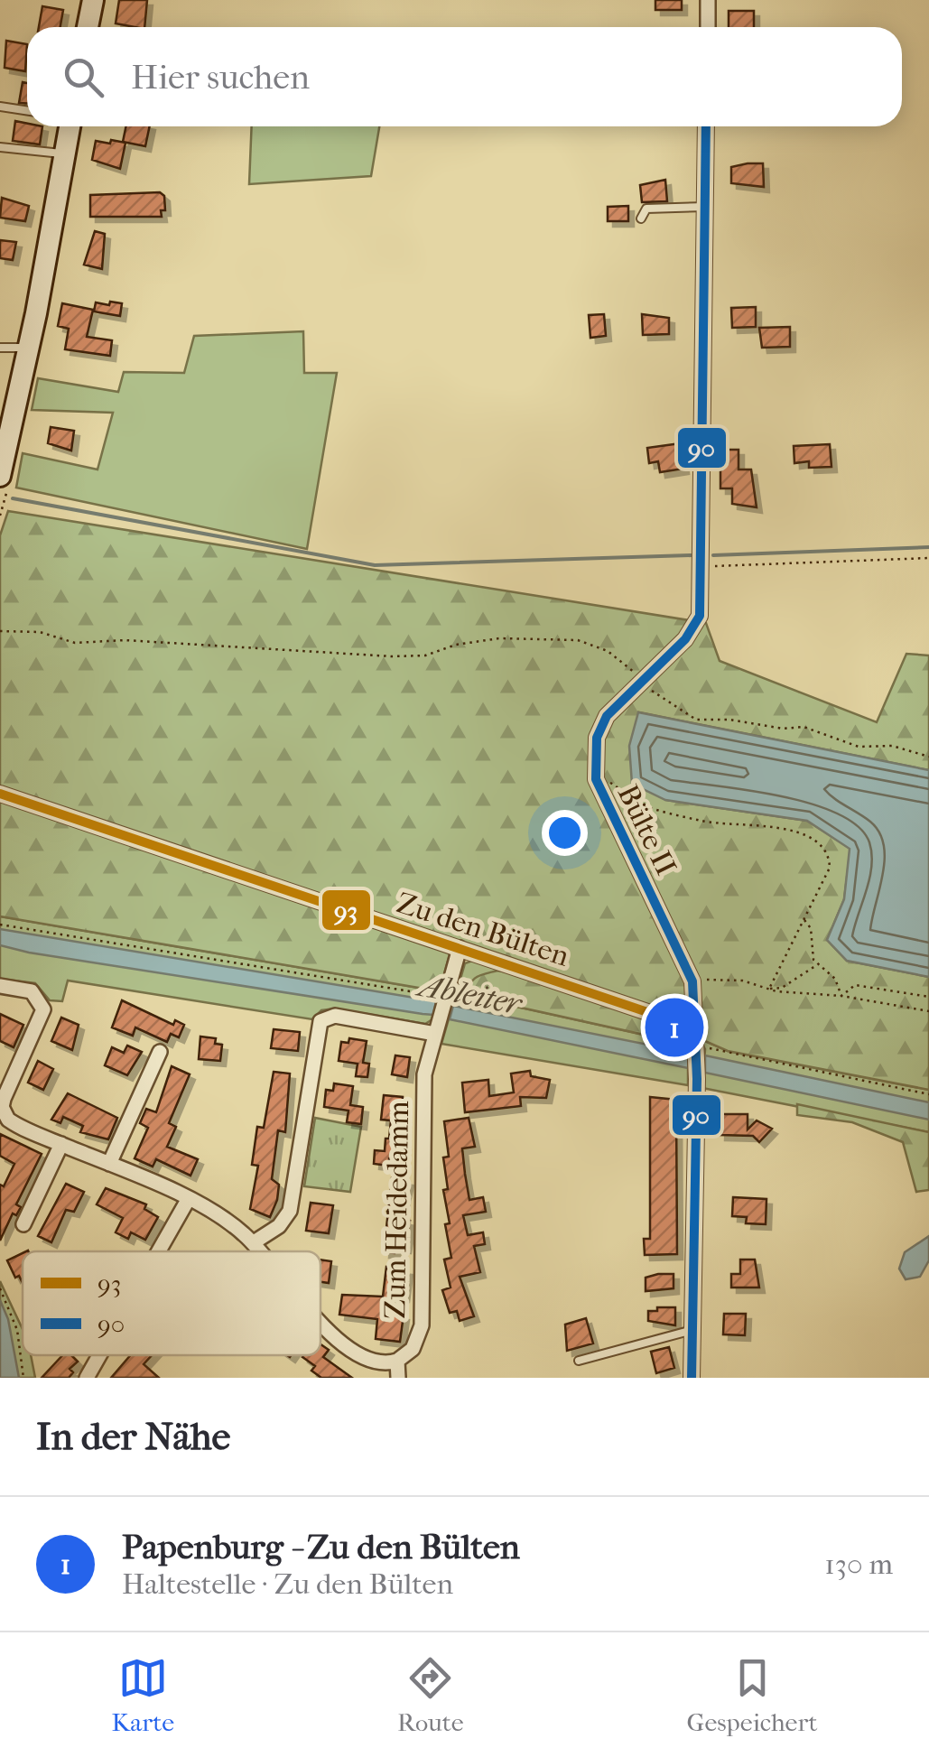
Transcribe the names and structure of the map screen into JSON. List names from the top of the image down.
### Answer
{
  "streets": {
    "street": ["Bülte II", "Zu den Bülten", "Zum Heidedamm"]
  },
  "crossings": [
    ["Bülte II", "Zu den Bülten"],
    ["Zu den Bülten", "Zum Heidedamm"]
  ],
  "water": ["Ableiter"],
  "lines": ["transit line 90", "transit line 93"],
  "legend": ["93", "90"],
  "page": {
    "search": "Hier suchen",
    "pins": "1",
    "heading": "In der Nähe",
    "list": [
      {
        "mark": "1",
        "name": "Papenburg - Zu den Bülten",
        "note": "Haltestelle · Zu den Bülten",
        "value": "130 m"
      }
    ],
    "nav": ["Karte", "Route", "Gespeichert"]
  }
}
